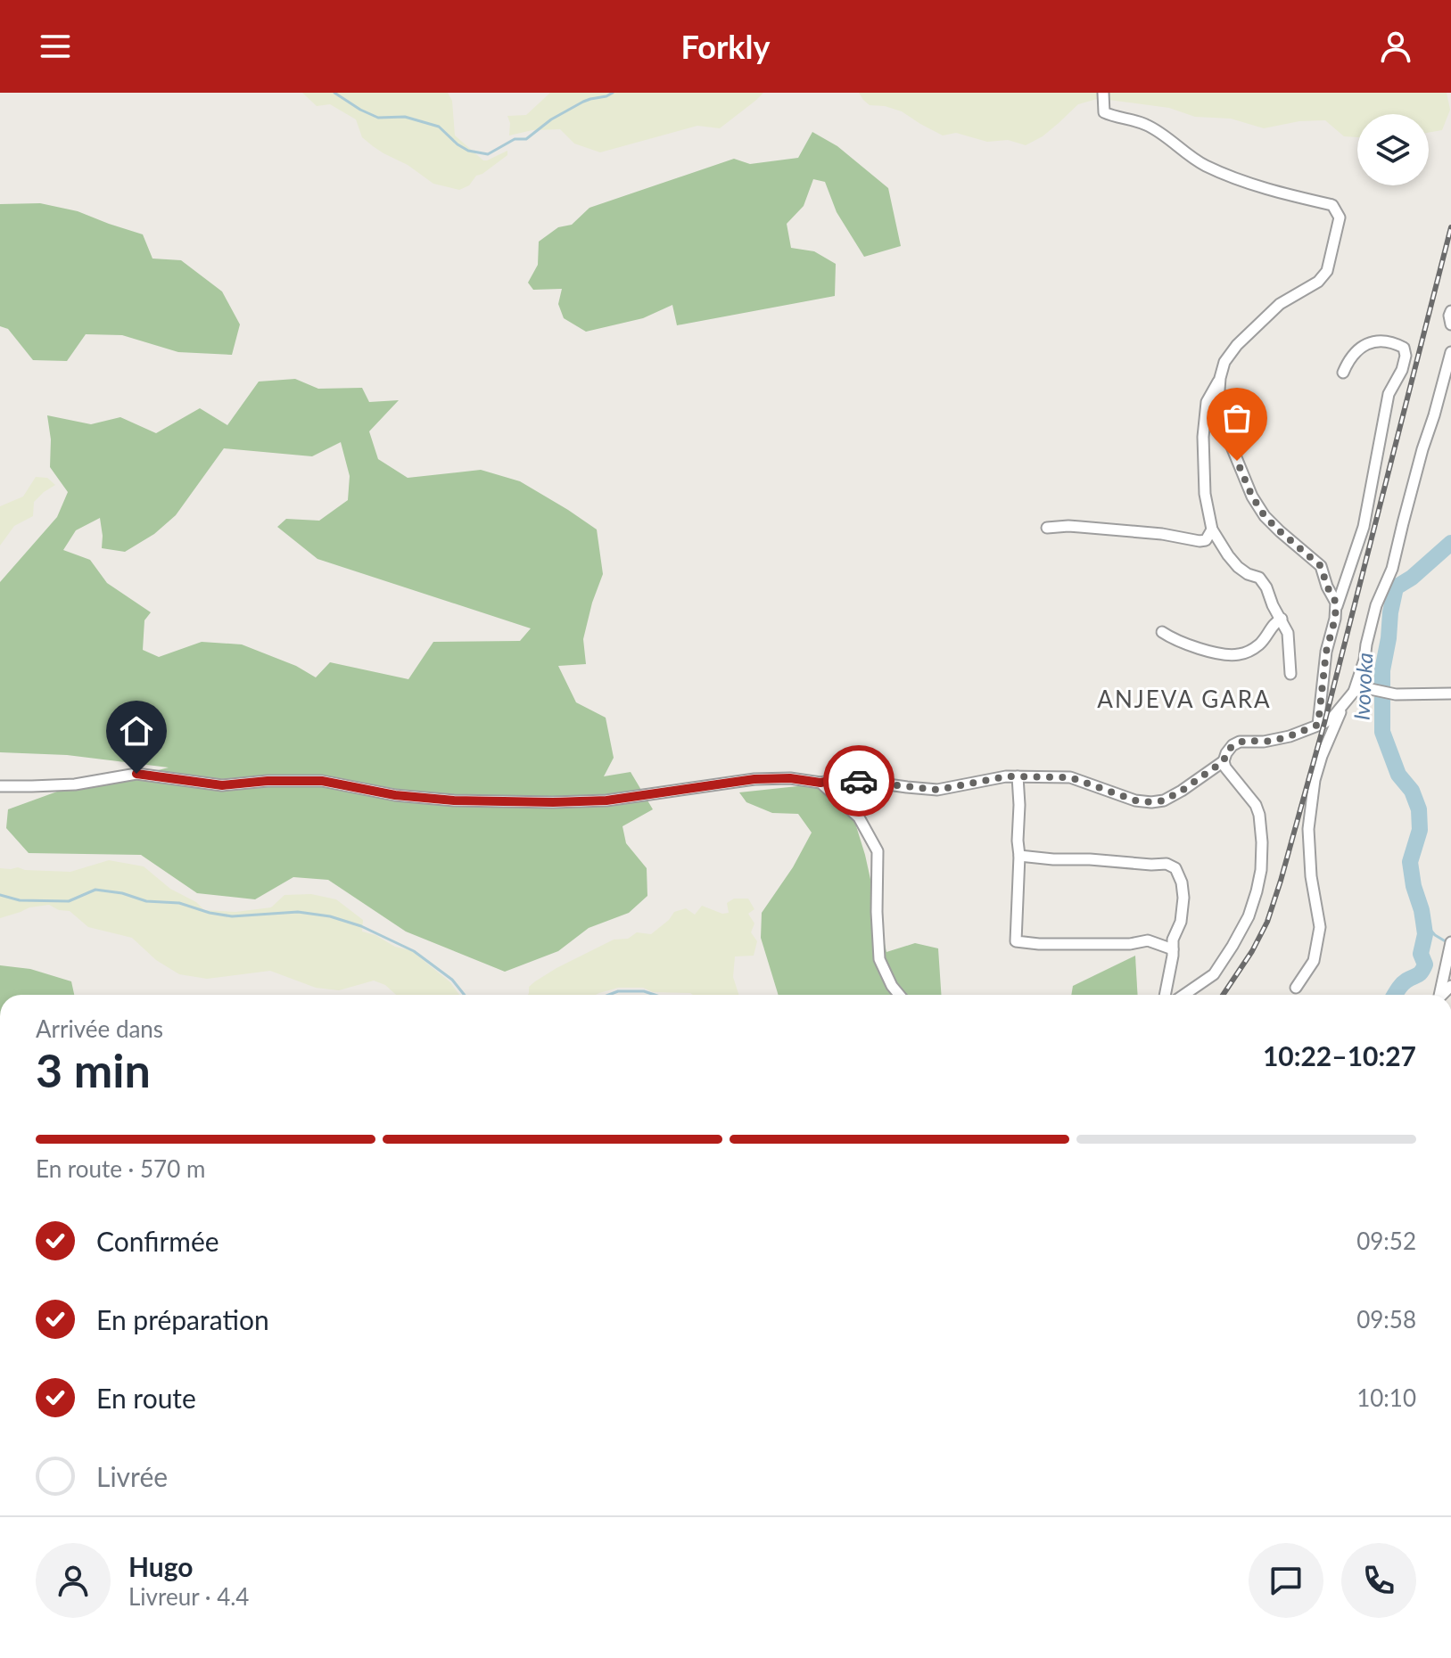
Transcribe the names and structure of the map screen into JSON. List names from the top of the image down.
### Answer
{
  "districts": ["ANJEVA GARA"],
  "water": ["Ivovoka"],
  "page": {
    "header": "Forkly",
    "heading": ["3 min", "Arrivée dans", "10:22–10:27"],
    "panel": ["Hugo", "Livreur · 4.4"],
    "bar": "En route · 570 m",
    "list": [
      ["Confirmée", "09:52"],
      ["En préparation", "09:58"],
      ["En route", "10:10"],
      "Livrée"
    ]
  }
}
